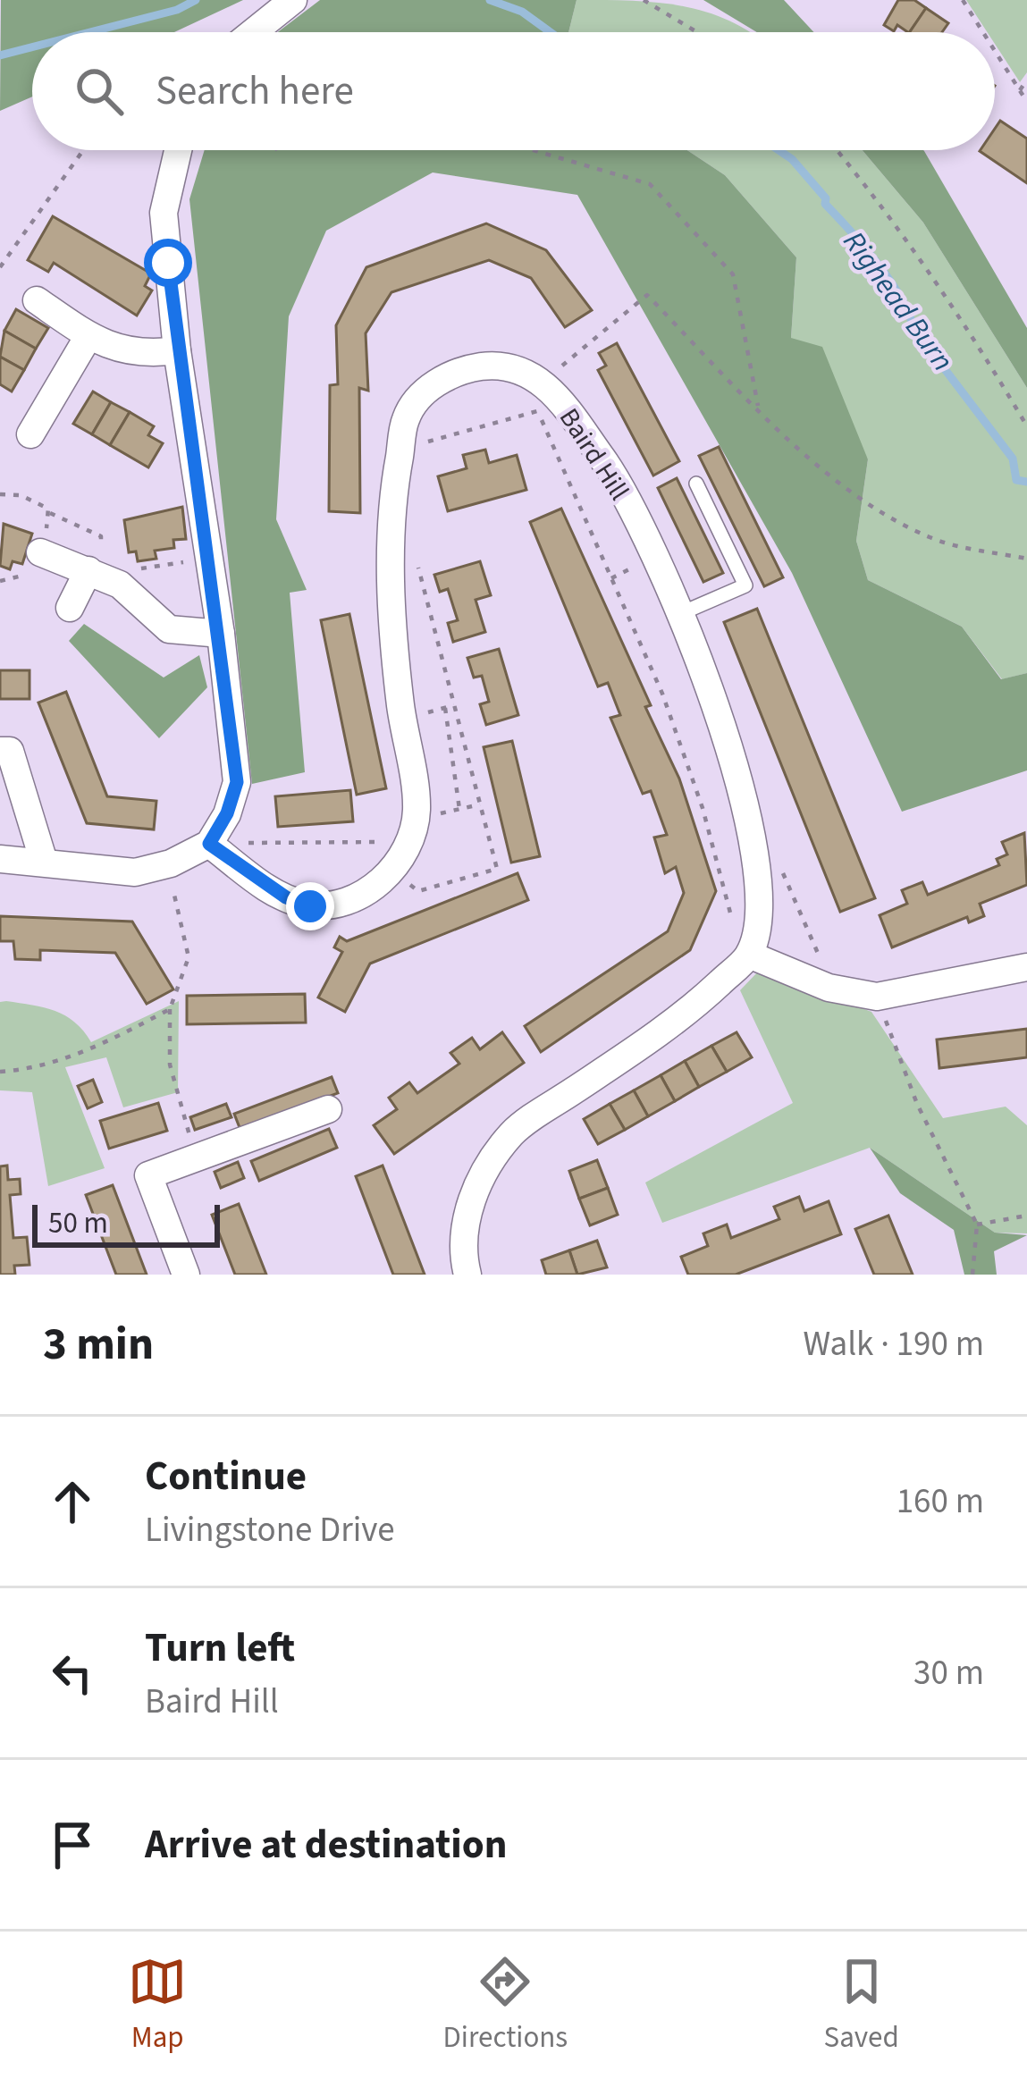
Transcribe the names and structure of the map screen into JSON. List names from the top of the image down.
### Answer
{
  "streets": {
    "street": ["Baird Hill"]
  },
  "water": ["Righead Burn"],
  "scale_bar": "50 m",
  "page": {
    "search": "Search here",
    "scale": "50 m",
    "heading": ["3 min", "Walk · 190 m"],
    "list": [
      ["Continue", "Livingstone Drive", "160 m"],
      ["Turn left", "Baird Hill", "30 m"],
      "Arrive at destination"
    ],
    "nav": ["Map", "Directions", "Saved"]
  }
}
